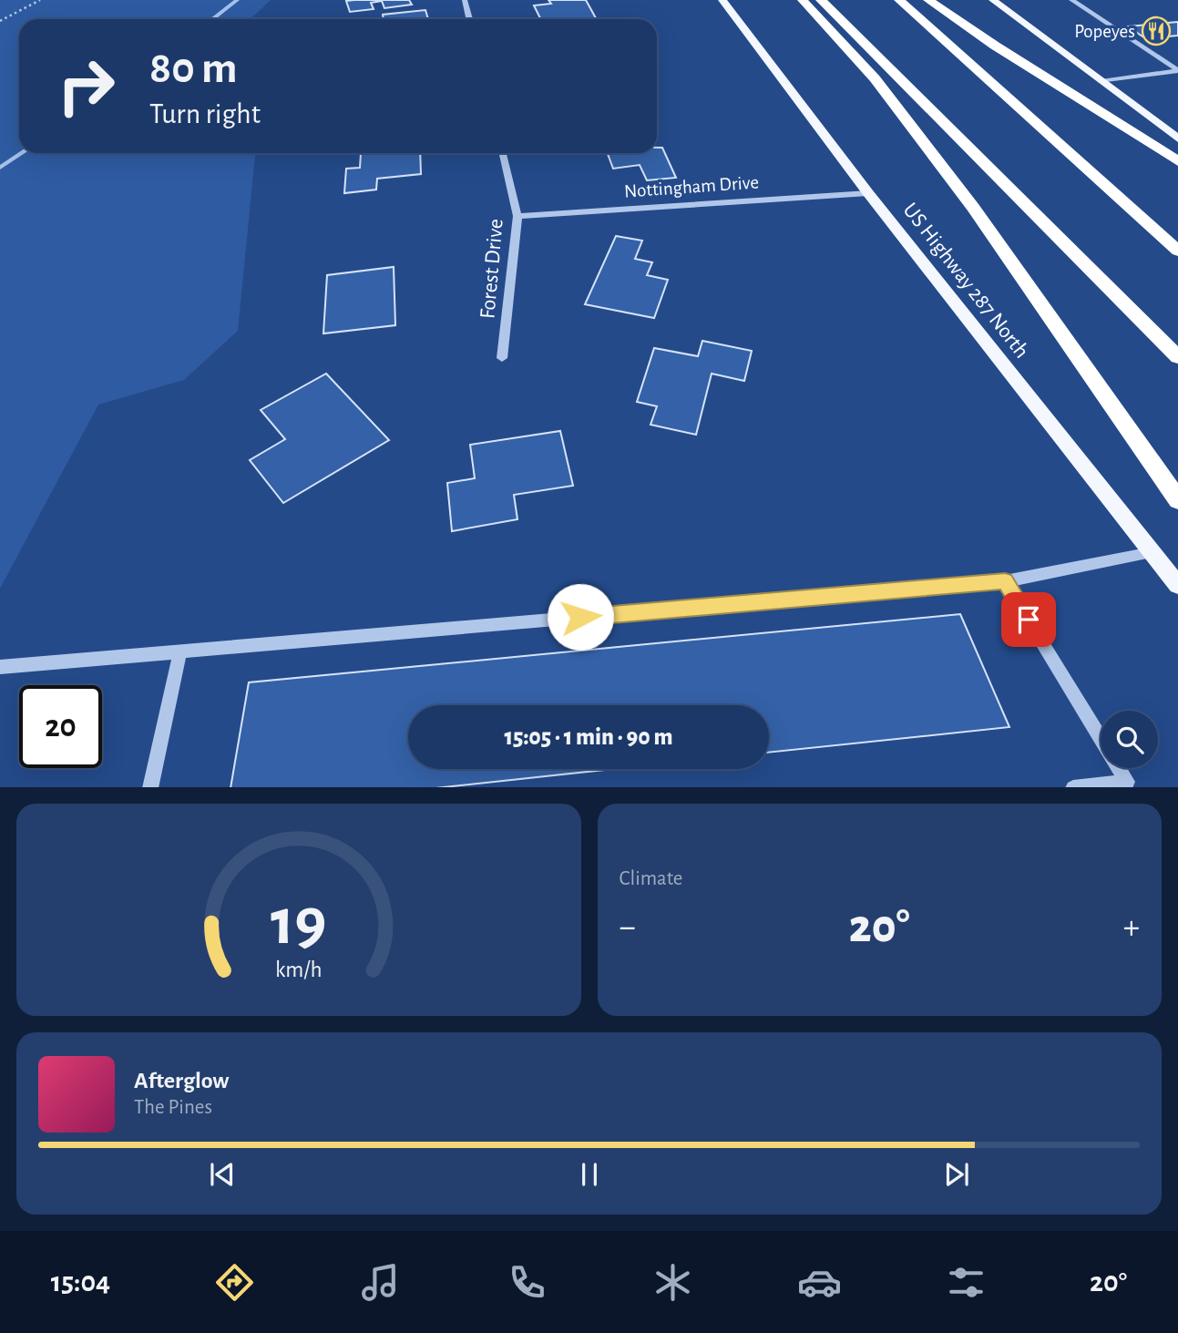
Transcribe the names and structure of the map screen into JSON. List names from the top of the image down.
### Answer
{
  "streets": {
    "main road": ["US Highway 287 North"],
    "street": ["Nottingham Drive", "Forest Drive"]
  },
  "crossings": [
    ["Nottingham Drive", "Forest Drive"],
    ["Nottingham Drive", "US Highway 287 North"]
  ],
  "places": {
    "restaurant": ["Popeyes"]
  },
  "page": {
    "turn": ["80 m", "Turn right"],
    "limit": "20",
    "trip": "15:05 · 1 min · 90 m",
    "tile": "Climate",
    "heat": ["−", "20°", "+"],
    "song": ["Afterglow", "The Pines"],
    "tabs": ["15:04", "20°"],
    "gauge": ["19", "km/h"]
  }
}
